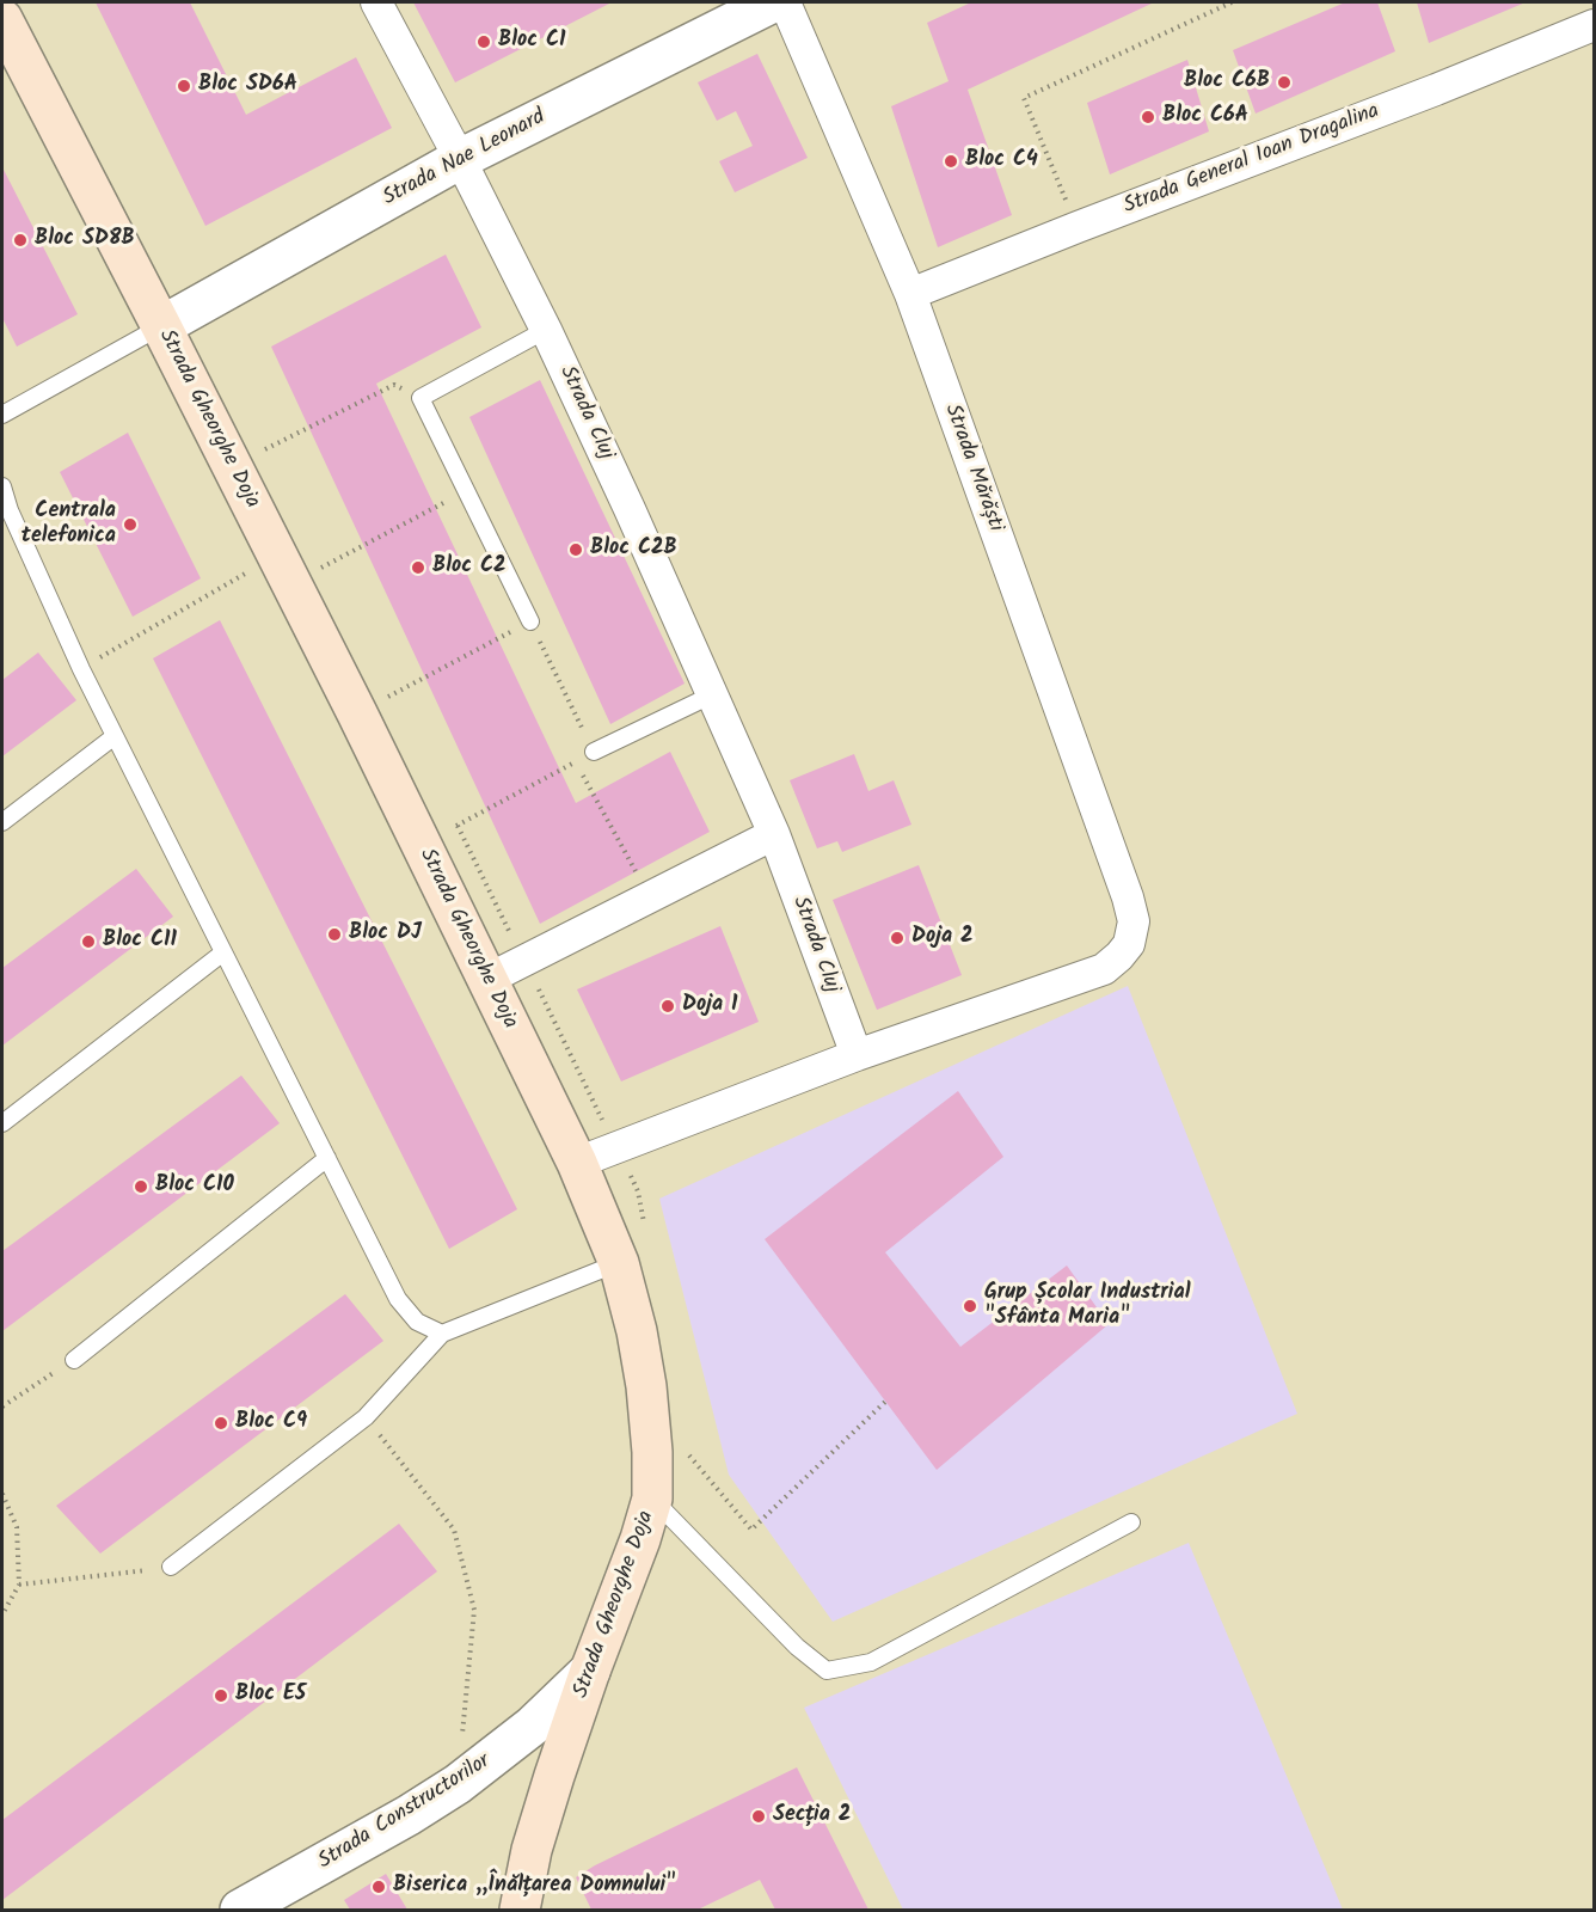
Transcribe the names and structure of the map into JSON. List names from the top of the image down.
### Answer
{
  "streets": {
    "main road": ["Strada Gheorghe Doja"],
    "street": [
      "Strada Nae Leonard",
      "Strada General Ioan Dragalina",
      "Strada Cluj",
      "Strada Mărăști",
      "Strada Constructorilor"
    ]
  },
  "crossings": [
    ["Strada Nae Leonard", "Strada Cluj"],
    ["Strada Nae Leonard", "Strada Gheorghe Doja"],
    ["Strada General Ioan Dragalina", "Strada Mărăști"],
    ["Strada Cluj", "Strada Mărăști"],
    ["Strada Gheorghe Doja", "Strada Constructorilor"]
  ],
  "places": [
    "Bloc C1",
    "Bloc C6B",
    "Bloc SD6A",
    "Bloc C6A",
    "Bloc C4",
    "Bloc SD8B",
    "Centrala telefonica",
    "Bloc C2B",
    "Bloc C2",
    "Bloc DJ",
    "Doja 2",
    "Bloc C11",
    "Doja 1",
    "Bloc C10",
    "Grup Școlar Industrial \"Sfânta Maria\"",
    "Bloc C9",
    "Bloc E5",
    "Secția 2",
    "Biserica „Înălțarea Domnului\""
  ]
}
